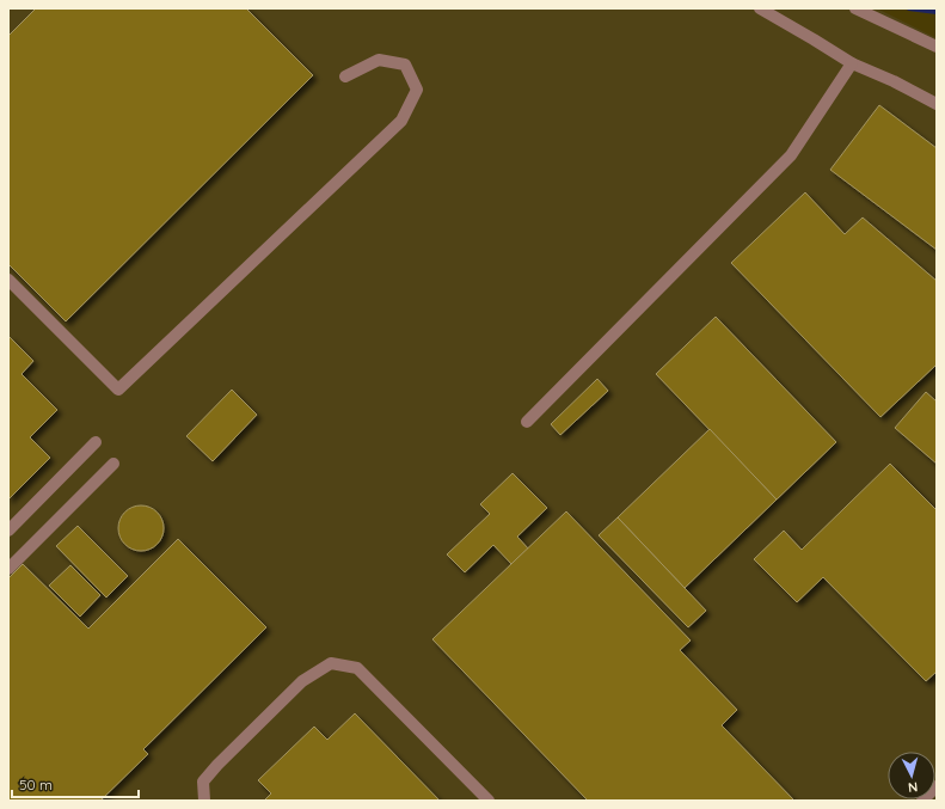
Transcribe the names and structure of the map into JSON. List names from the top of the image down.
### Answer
{
  "scale_bar": "50 m",
  "north": "bottom"
}
